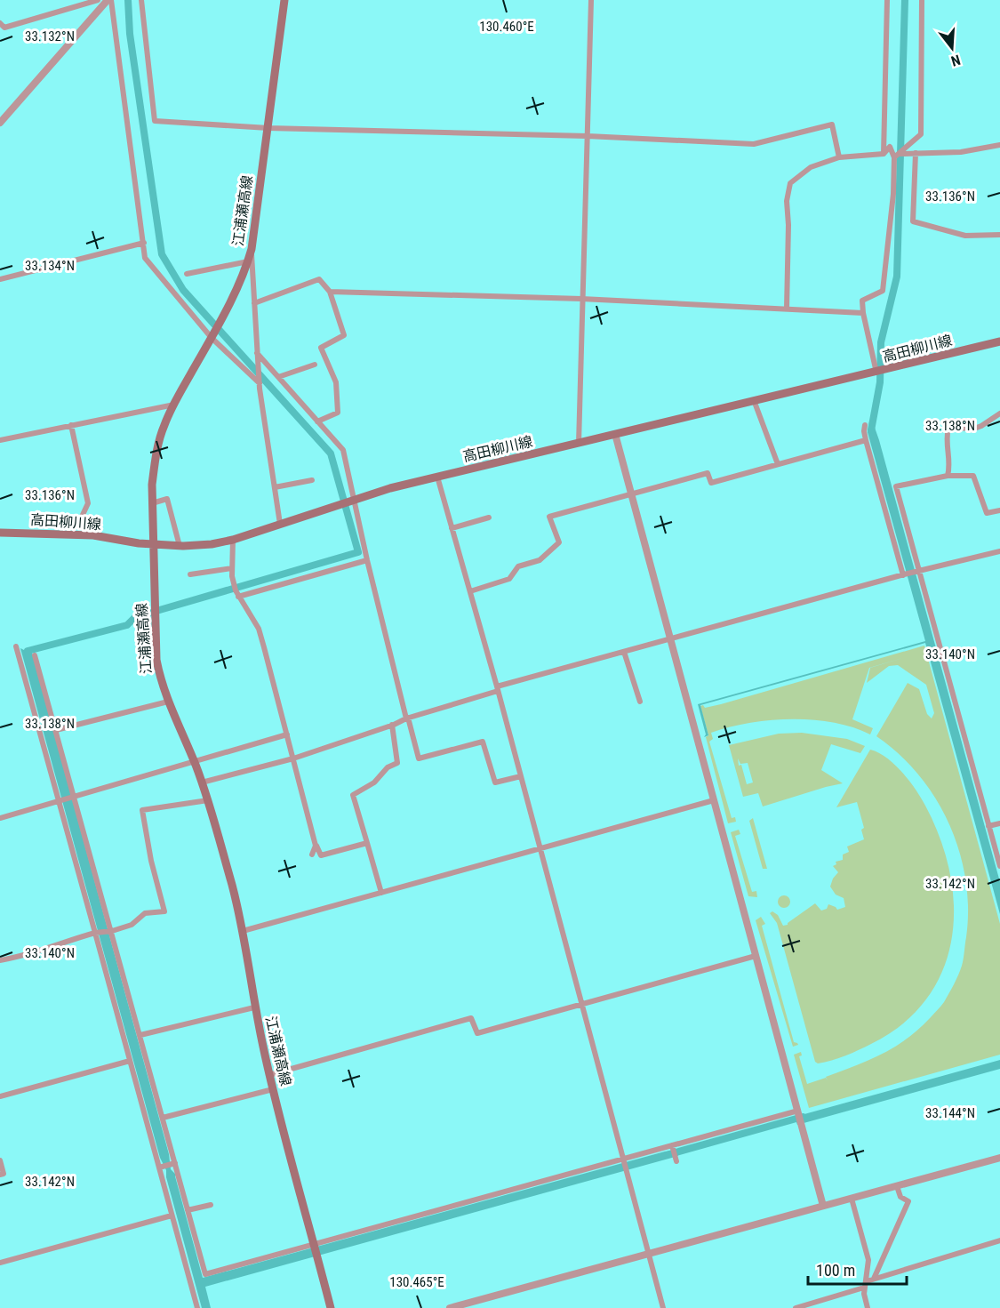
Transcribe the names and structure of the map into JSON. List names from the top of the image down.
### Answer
{
  "streets": {
    "main road": ["江浦瀬高線", "高田柳川線"]
  },
  "crossings": [
    ["江浦瀬高線", "高田柳川線"]
  ],
  "scale_bar": "100 m",
  "north": "bottom",
  "coordinates": [
    "130.460°E",
    "33.132°N",
    "33.136°N",
    "33.134°N",
    "33.138°N",
    "33.140°N",
    "33.142°N",
    "33.144°N",
    "130.465°E"
  ]
}
